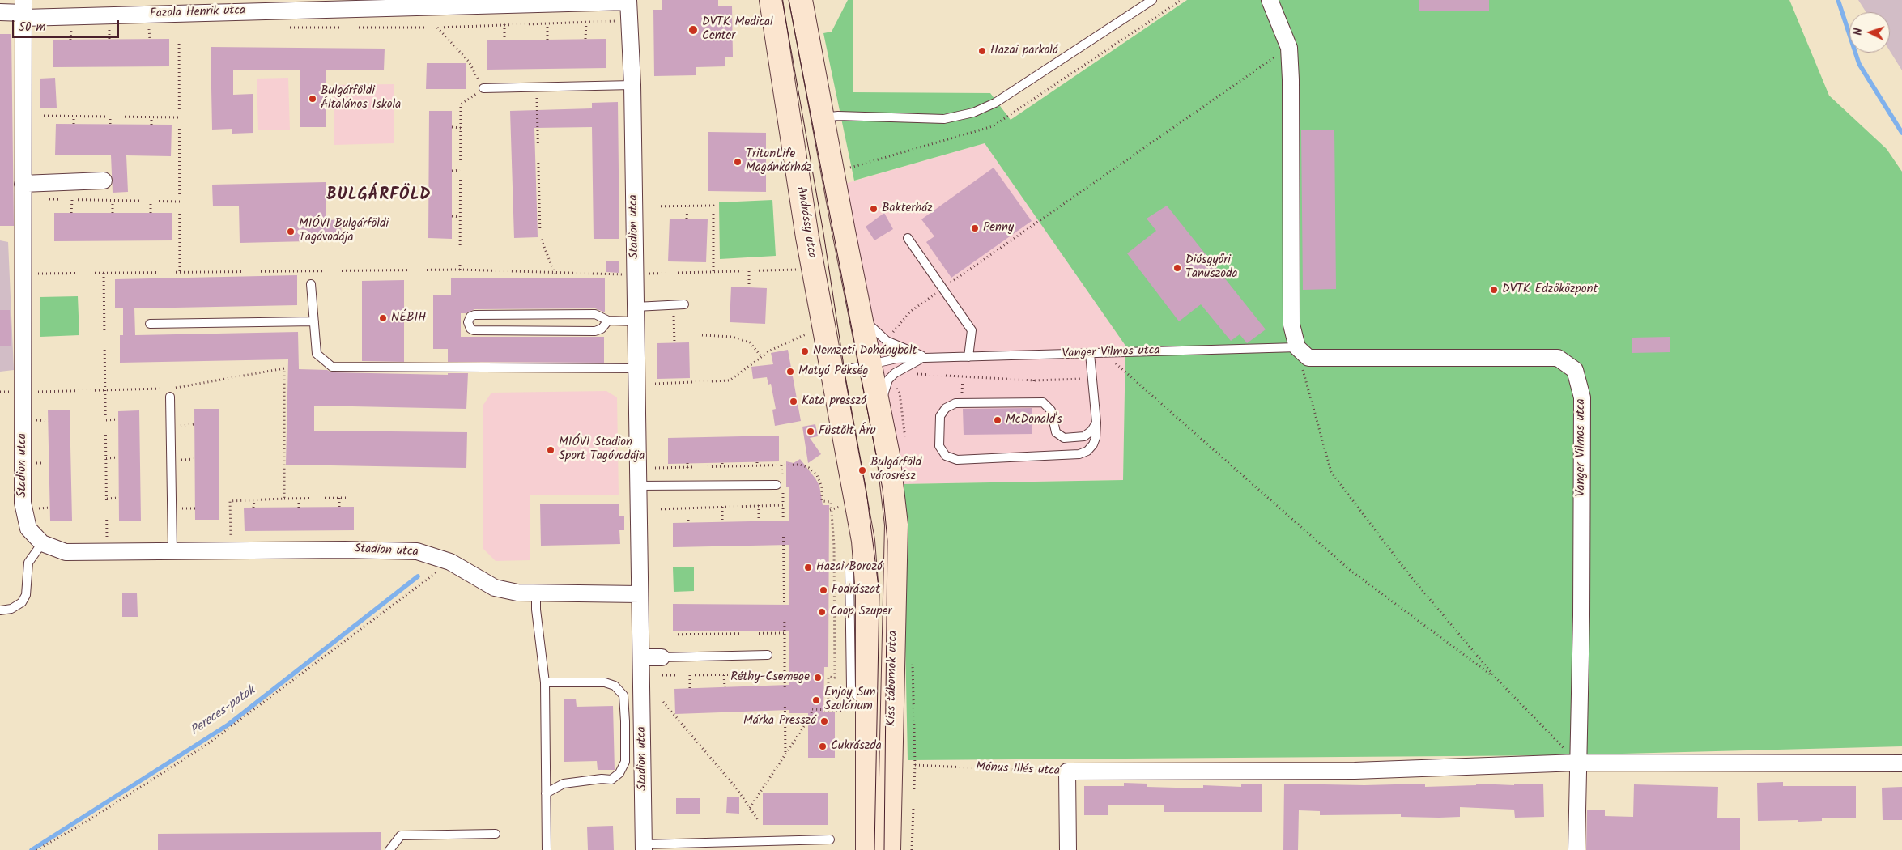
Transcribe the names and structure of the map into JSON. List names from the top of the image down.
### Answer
{
  "streets": {
    "main road": ["Andrássy utca", "Kiss tábornok utca"],
    "street": [
      "Fazola Henrik utca",
      "Stadion utca",
      "Vanger Vilmos utca",
      "Mónus Illés utca"
    ]
  },
  "crossings": [
    ["Fazola Henrik utca", "Stadion utca"],
    ["Andrássy utca", "Vanger Vilmos utca"],
    ["Andrássy utca", "Kiss tábornok utca"],
    ["Vanger Vilmos utca", "Kiss tábornok utca"]
  ],
  "districts": ["BULGÁRFÖLD"],
  "water": ["Pereces-patak"],
  "places": [
    "DVTK Medical Center",
    "Hazai parkoló",
    "Bulgárföldi Általános Iskola",
    "TritonLife Magánkórház",
    "Bakterház",
    "Penny",
    "MIÓVI Bulgárföldi Tagóvodája",
    "Diósgyőri Tanuszoda",
    "DVTK Edzőközpont",
    "NÉBIH",
    "Nemzeti Dohánybolt",
    "Matyó Pékség",
    "Kata presszó",
    "McDonald's",
    "Füstölt Áru",
    "MIÓVI Stadion Sport Tagóvodája",
    "Bulgárföld városrész",
    "Hazai Borozó",
    "Fodrászat",
    "Coop Szuper",
    "Réthy-Csemege",
    "Enjoy Sun Szolárium",
    "Márka Presszó",
    "Cukrászda"
  ],
  "scale_bar": "50 m",
  "north": "left"
}
